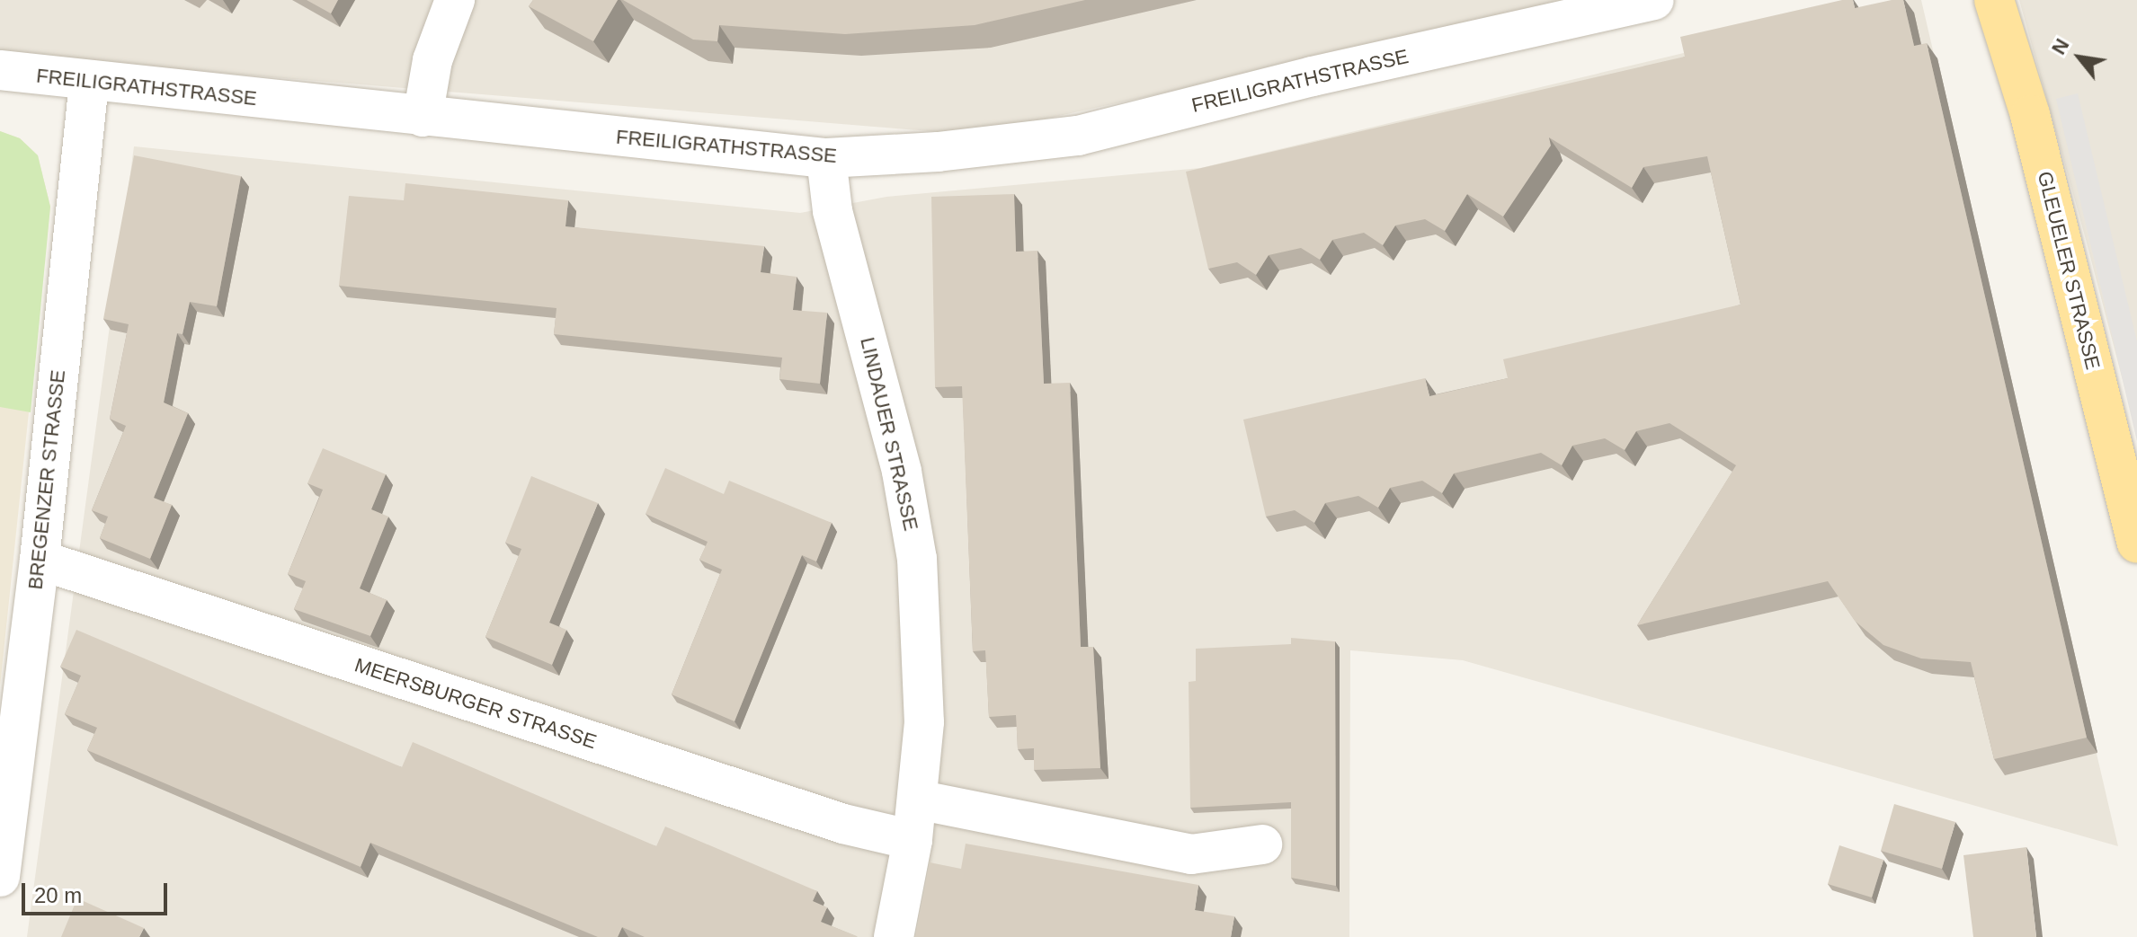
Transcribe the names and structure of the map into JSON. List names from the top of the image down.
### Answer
{
  "streets": {
    "main road": ["GLEUELER STRASSE"],
    "street": [
      "FREILIGRATHSTRASSE",
      "LINDAUER STRASSE",
      "BREGENZER STRASSE",
      "MEERSBURGER STRASSE"
    ]
  },
  "crossings": [
    ["FREILIGRATHSTRASSE", "LINDAUER STRASSE"],
    ["FREILIGRATHSTRASSE", "BREGENZER STRASSE"],
    ["LINDAUER STRASSE", "MEERSBURGER STRASSE"],
    ["BREGENZER STRASSE", "MEERSBURGER STRASSE"]
  ],
  "scale_bar": "20 m",
  "north": "top left"
}
